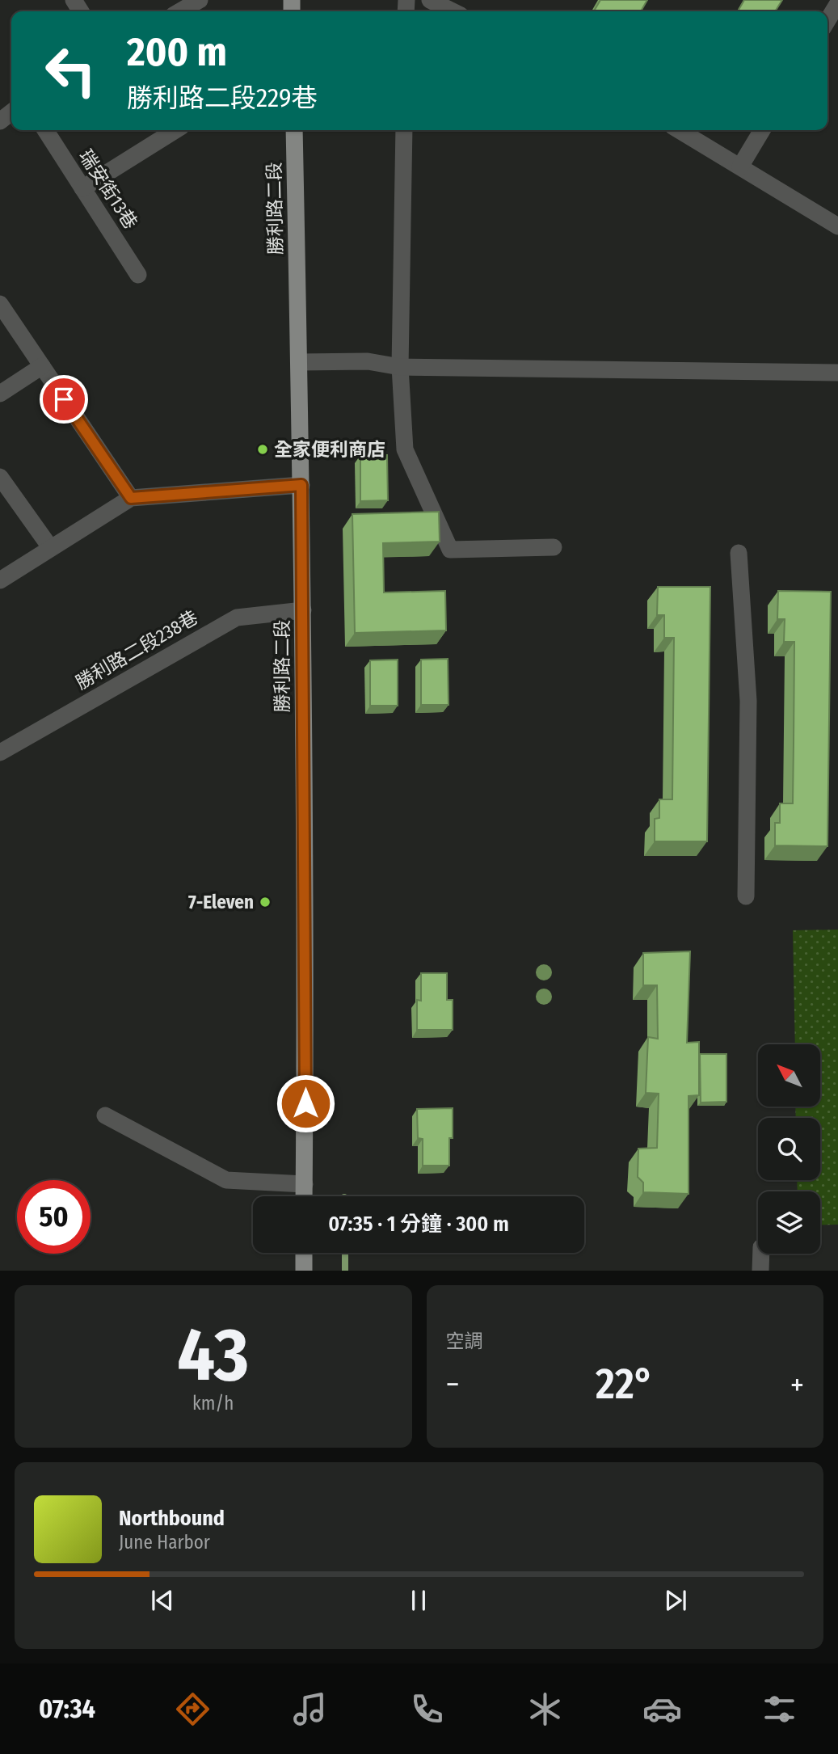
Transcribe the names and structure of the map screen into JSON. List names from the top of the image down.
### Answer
{
  "streets": {
    "main road": ["勝利路二段"],
    "street": ["瑞安街13巷", "勝利路二段238巷"]
  },
  "crossings": [
    ["勝利路二段", "勝利路二段238巷"]
  ],
  "places": ["全家便利商店", "7-Eleven"],
  "north": "top left",
  "page": {
    "turn": ["200 m", "勝利路二段229巷"],
    "limit": "50",
    "trip": "07:35 · 1 分鐘 · 300 m",
    "tile": [
      ["43", "km/h"],
      "空調"
    ],
    "heat": ["−", "22°", "+"],
    "song": ["Northbound", "June Harbor"],
    "tabs": "07:34"
  }
}
